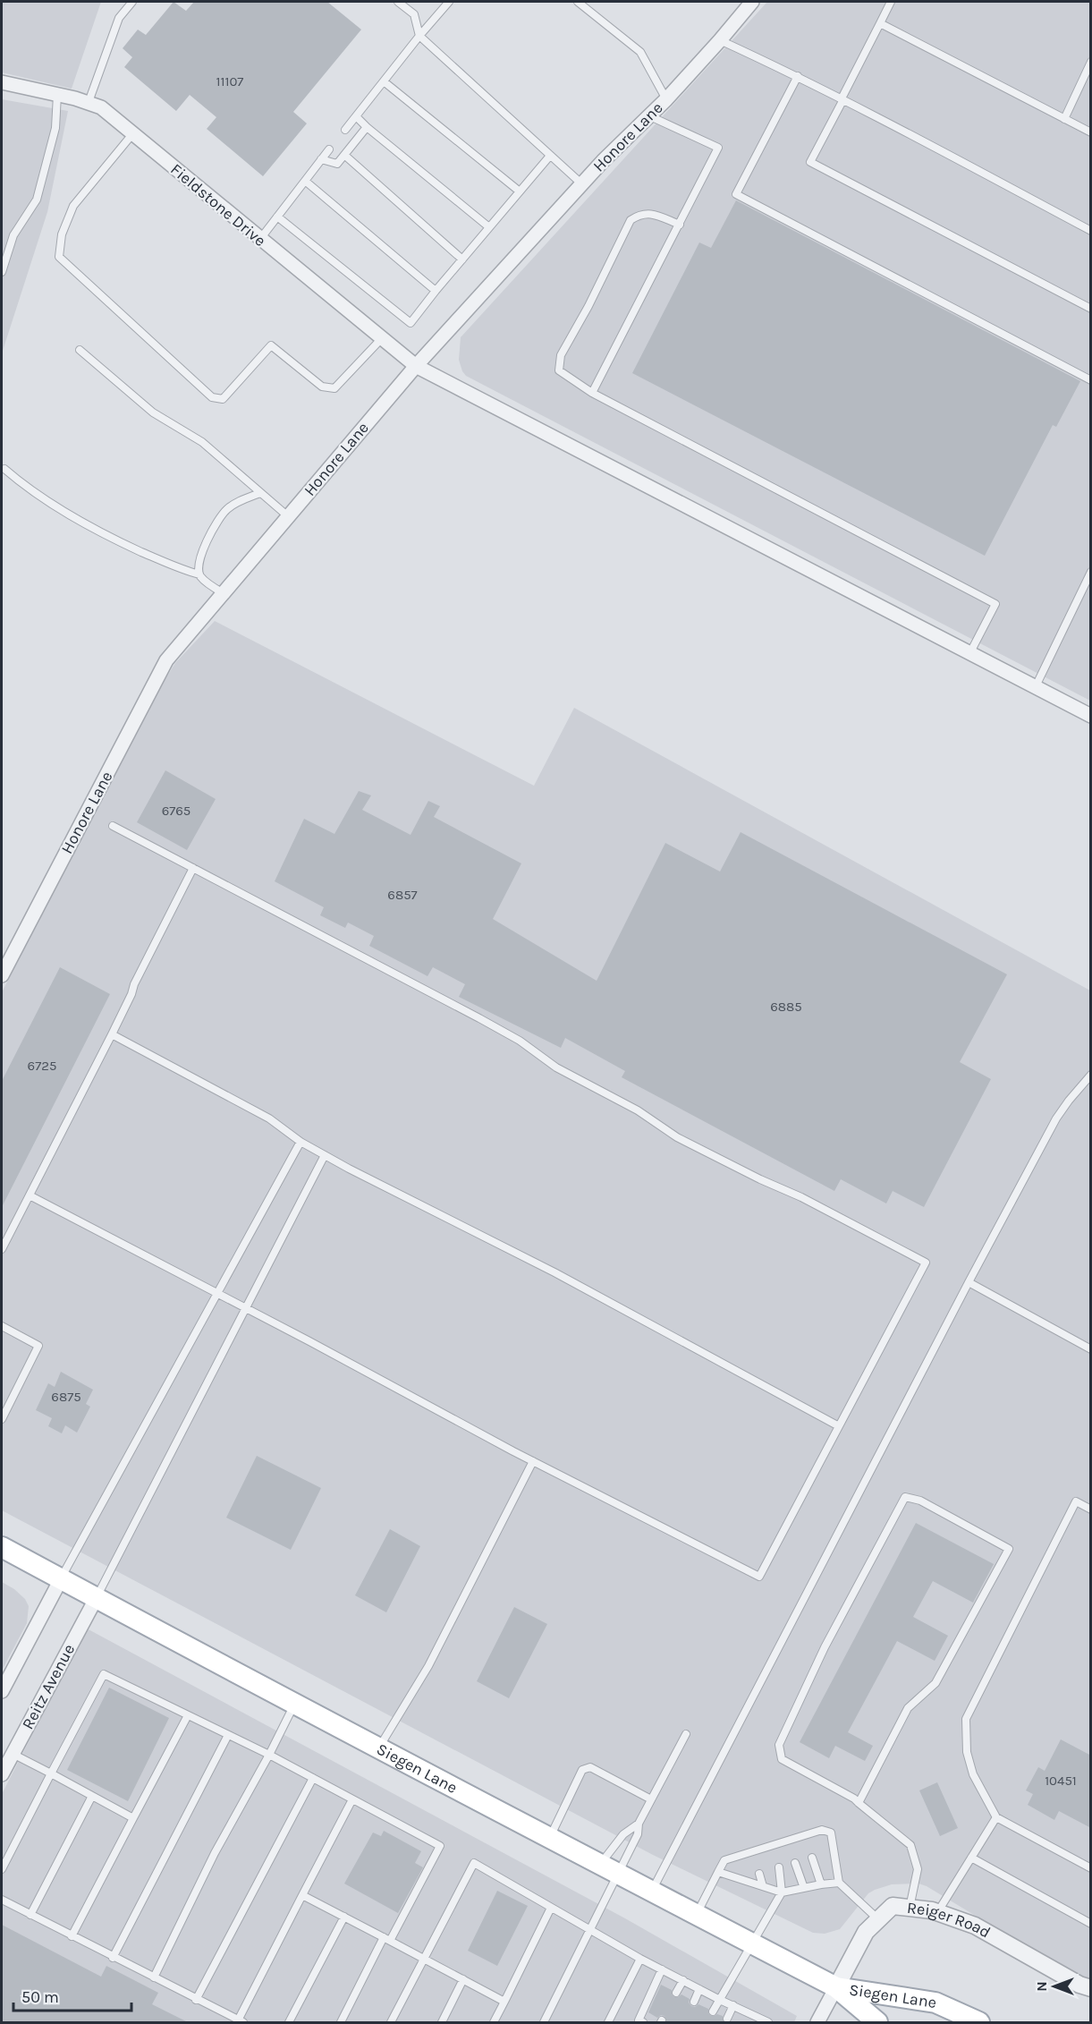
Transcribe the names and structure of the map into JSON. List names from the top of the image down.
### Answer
{
  "streets": {
    "main road": ["Siegen Lane"],
    "street": [
      "Honore Lane",
      "Fieldstone Drive",
      "Reitz Avenue",
      "Reiger Road"
    ]
  },
  "crossings": [
    ["Honore Lane", "Fieldstone Drive"],
    ["Reitz Avenue", "Siegen Lane"],
    ["Siegen Lane", "Reiger Road"]
  ],
  "house_numbers": [
    "11107",
    "6765",
    "6857",
    "6885",
    "6725",
    "6875",
    "10451"
  ],
  "scale_bar": "50 m",
  "north": "left"
}
